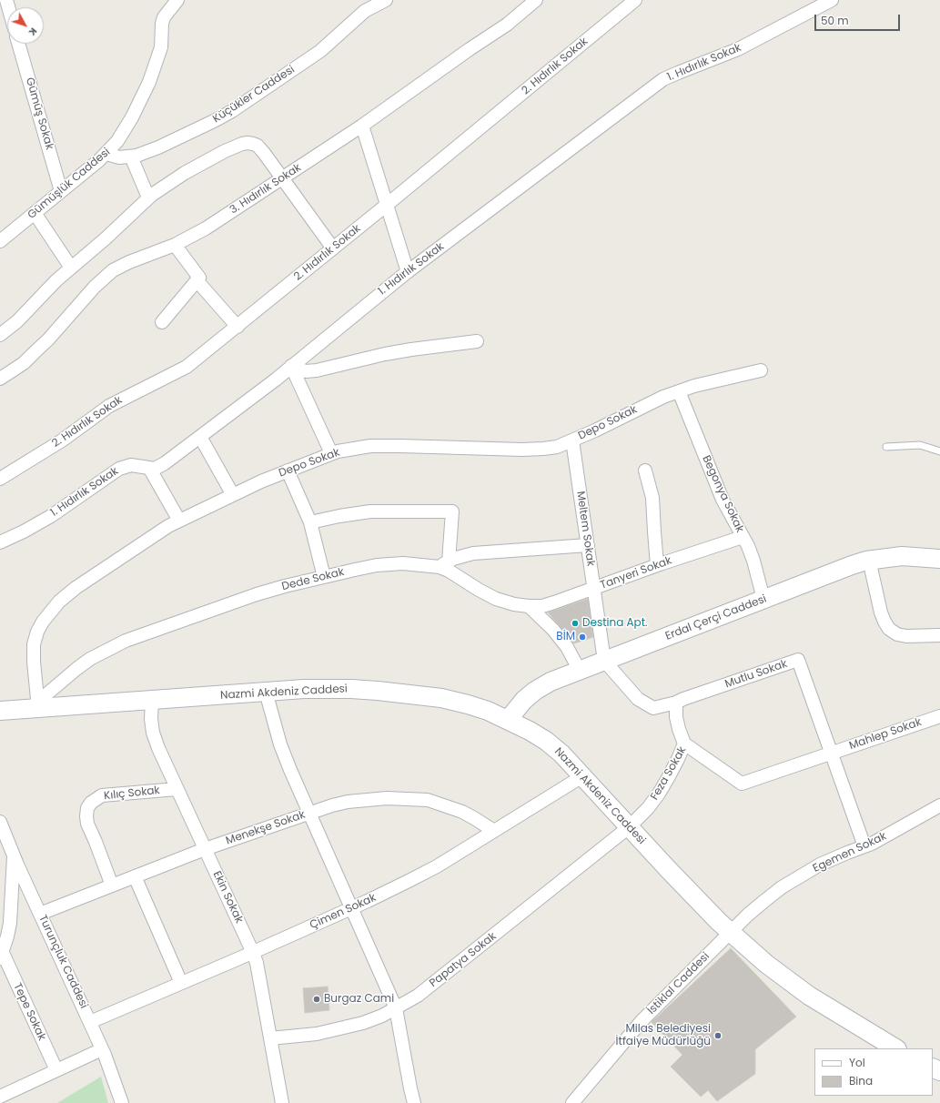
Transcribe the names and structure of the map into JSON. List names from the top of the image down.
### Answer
{
  "streets": {
    "street": [
      "1. Hıdırlık Sokak",
      "2. Hıdırlık Sokak",
      "Küçükler Caddesi",
      "Gümüş Sokak",
      "Gümüşlük Caddesi",
      "3. Hıdırlık Sokak",
      "Depo Sokak",
      "Begonya Sokak",
      "Meltem Sokak",
      "Tanyeri Sokak",
      "Dede Sokak",
      "Erdal Çerçi Caddesi",
      "Mutlu Sokak",
      "Nazmi Akdeniz Caddesi",
      "Mahlep Sokak",
      "Feza Sokak",
      "Kılıç Sokak",
      "Menekşe Sokak",
      "Egemen Sokak",
      "Ekin Sokak",
      "Çimen Sokak",
      "Papatya Sokak",
      "Turunçluk Caddesi",
      "İstiklal Caddesi",
      "Tepe Sokak"
    ]
  },
  "crossings": [
    ["Küçükler Caddesi", "Gümüşlük Caddesi"],
    ["Gümüş Sokak", "Gümüşlük Caddesi"],
    ["Depo Sokak", "Begonya Sokak"],
    ["Depo Sokak", "Meltem Sokak"],
    ["Depo Sokak", "Dede Sokak"],
    ["Depo Sokak", "Nazmi Akdeniz Caddesi"],
    ["Begonya Sokak", "Tanyeri Sokak"],
    ["Begonya Sokak", "Erdal Çerçi Caddesi"],
    ["Meltem Sokak", "Tanyeri Sokak"],
    ["Meltem Sokak", "Erdal Çerçi Caddesi"],
    ["Meltem Sokak", "Mutlu Sokak"],
    ["Tanyeri Sokak", "Dede Sokak"],
    ["Dede Sokak", "Nazmi Akdeniz Caddesi"],
    ["Erdal Çerçi Caddesi", "Mutlu Sokak"],
    ["Erdal Çerçi Caddesi", "Nazmi Akdeniz Caddesi"],
    ["Mutlu Sokak", "Mahlep Sokak"],
    ["Mutlu Sokak", "Feza Sokak"],
    ["Mutlu Sokak", "Egemen Sokak"],
    ["Nazmi Akdeniz Caddesi", "Feza Sokak"],
    ["Nazmi Akdeniz Caddesi", "Egemen Sokak"],
    ["Nazmi Akdeniz Caddesi", "Ekin Sokak"],
    ["Nazmi Akdeniz Caddesi", "Çimen Sokak"],
    ["Nazmi Akdeniz Caddesi", "Papatya Sokak"],
    ["Nazmi Akdeniz Caddesi", "İstiklal Caddesi"],
    ["Mahlep Sokak", "Feza Sokak"],
    ["Feza Sokak", "Papatya Sokak"],
    ["Kılıç Sokak", "Menekşe Sokak"],
    ["Kılıç Sokak", "Ekin Sokak"],
    ["Menekşe Sokak", "Ekin Sokak"],
    ["Menekşe Sokak", "Çimen Sokak"],
    ["Menekşe Sokak", "Turunçluk Caddesi"],
    ["Egemen Sokak", "İstiklal Caddesi"],
    ["Ekin Sokak", "Çimen Sokak"],
    ["Ekin Sokak", "Papatya Sokak"],
    ["Çimen Sokak", "Turunçluk Caddesi"]
  ],
  "places": [
    "Destina Apt.",
    "BİM",
    "Burgaz Cami",
    "Milas Belediyesi İtfaiye Müdürlüğü"
  ],
  "legend": ["Yol", "Bina"],
  "scale_bar": "50 m",
  "north": "bottom right"
}
